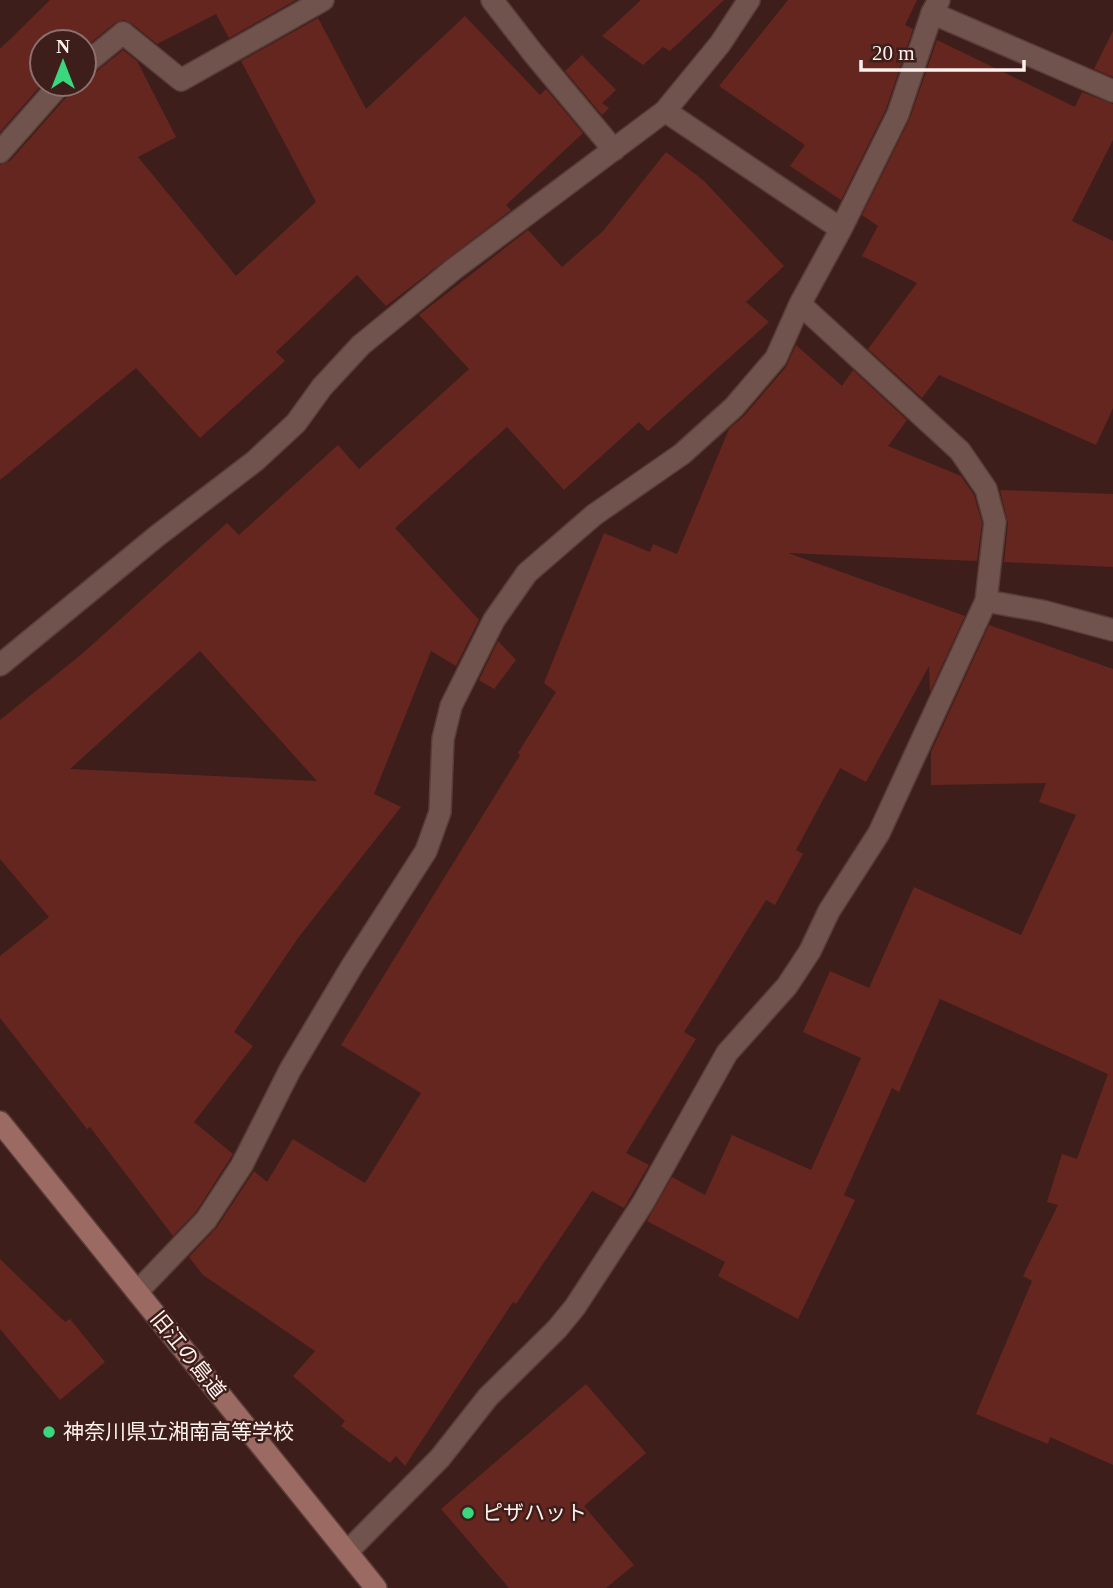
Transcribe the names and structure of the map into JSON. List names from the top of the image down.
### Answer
{
  "streets": {
    "street": ["旧江の島道"]
  },
  "places": ["神奈川県立湘南高等学校", "ピザハット"],
  "scale_bar": "20 m",
  "north": "top"
}
